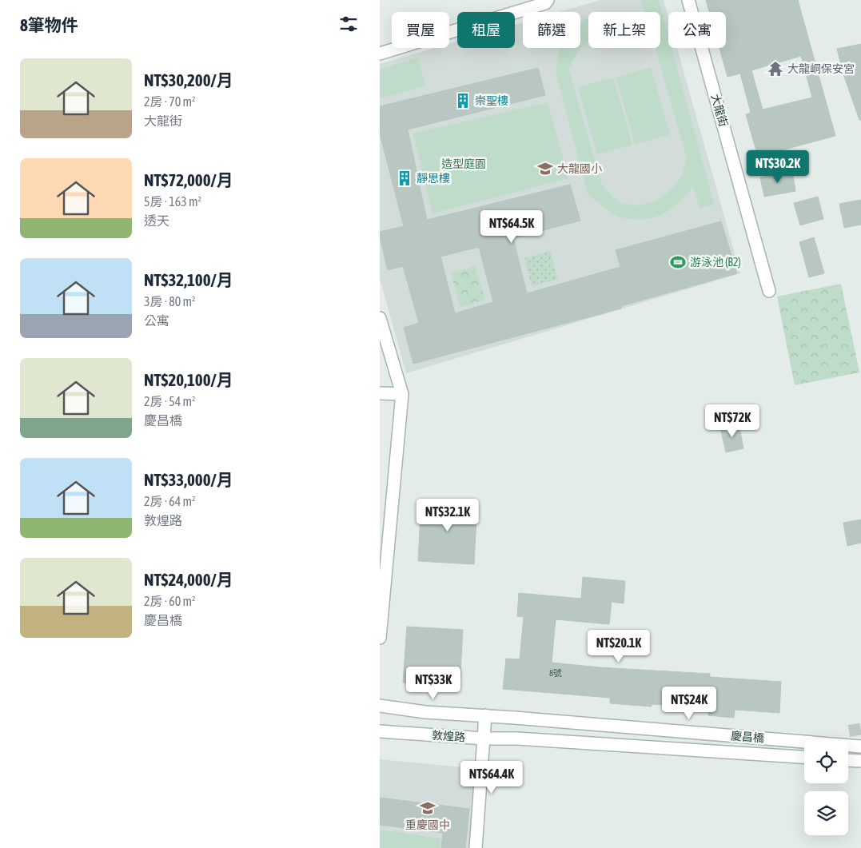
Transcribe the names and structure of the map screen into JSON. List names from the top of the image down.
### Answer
{
  "streets": {
    "street": ["大龍街", "敦煌路", "慶昌橋"]
  },
  "crossings": [
    ["敦煌路", "慶昌橋"]
  ],
  "parks": ["造型庭園"],
  "places": {
    "temple": ["大龍峒保安宮"],
    "building": ["崇聖樓", "靜思樓"],
    "school or university": ["大龍國小", "重慶國中"],
    "sports": ["游泳池 (B2)"]
  },
  "house_numbers": ["8號"],
  "page": {
    "heading": "8筆物件",
    "chip": [
      "買屋",
      "租屋",
      "篩選",
      "新上架",
      "公寓"
    ],
    "list": [
      {
        "name": "NT$30,200/月",
        "note": "2房 · 70 m² · 大龍街"
      },
      {
        "name": "NT$72,000/月",
        "note": "5房 · 163 m² · 透天"
      },
      {
        "name": "NT$32,100/月",
        "note": "3房 · 80 m² · 公寓"
      },
      {
        "name": "NT$20,100/月",
        "note": "2房 · 54 m² · 慶昌橋"
      },
      {
        "name": "NT$33,000/月",
        "note": "2房 · 64 m² · 敦煌路"
      },
      {
        "name": "NT$24,000/月",
        "note": "2房 · 60 m² · 慶昌橋"
      }
    ],
    "price": [
      "NT$30.2K",
      "NT$64.5K",
      "NT$72K",
      "NT$32.1K",
      "NT$20.1K",
      "NT$33K",
      "NT$24K",
      "NT$64.4K"
    ]
  }
}
